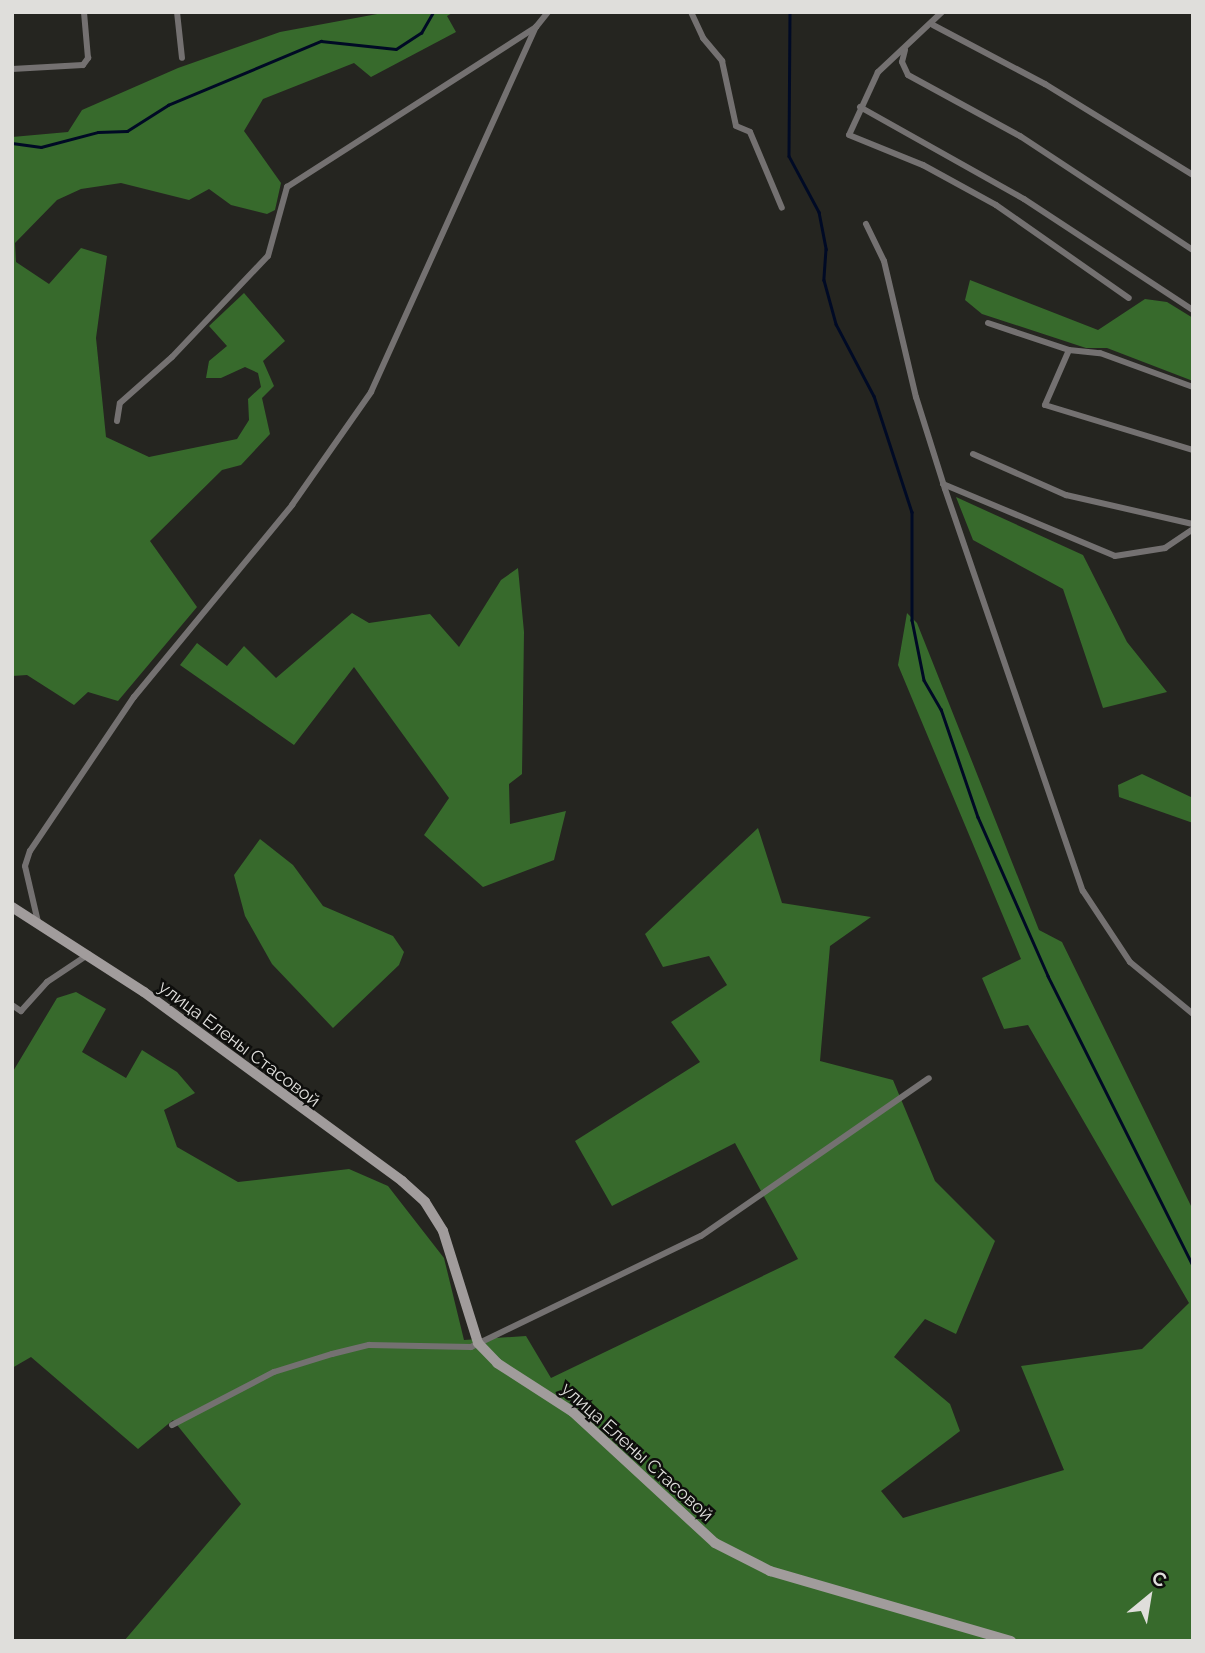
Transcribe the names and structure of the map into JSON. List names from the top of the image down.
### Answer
{
  "streets": {
    "main road": ["улица Елены Стасовой"]
  },
  "north": "top right"
}
